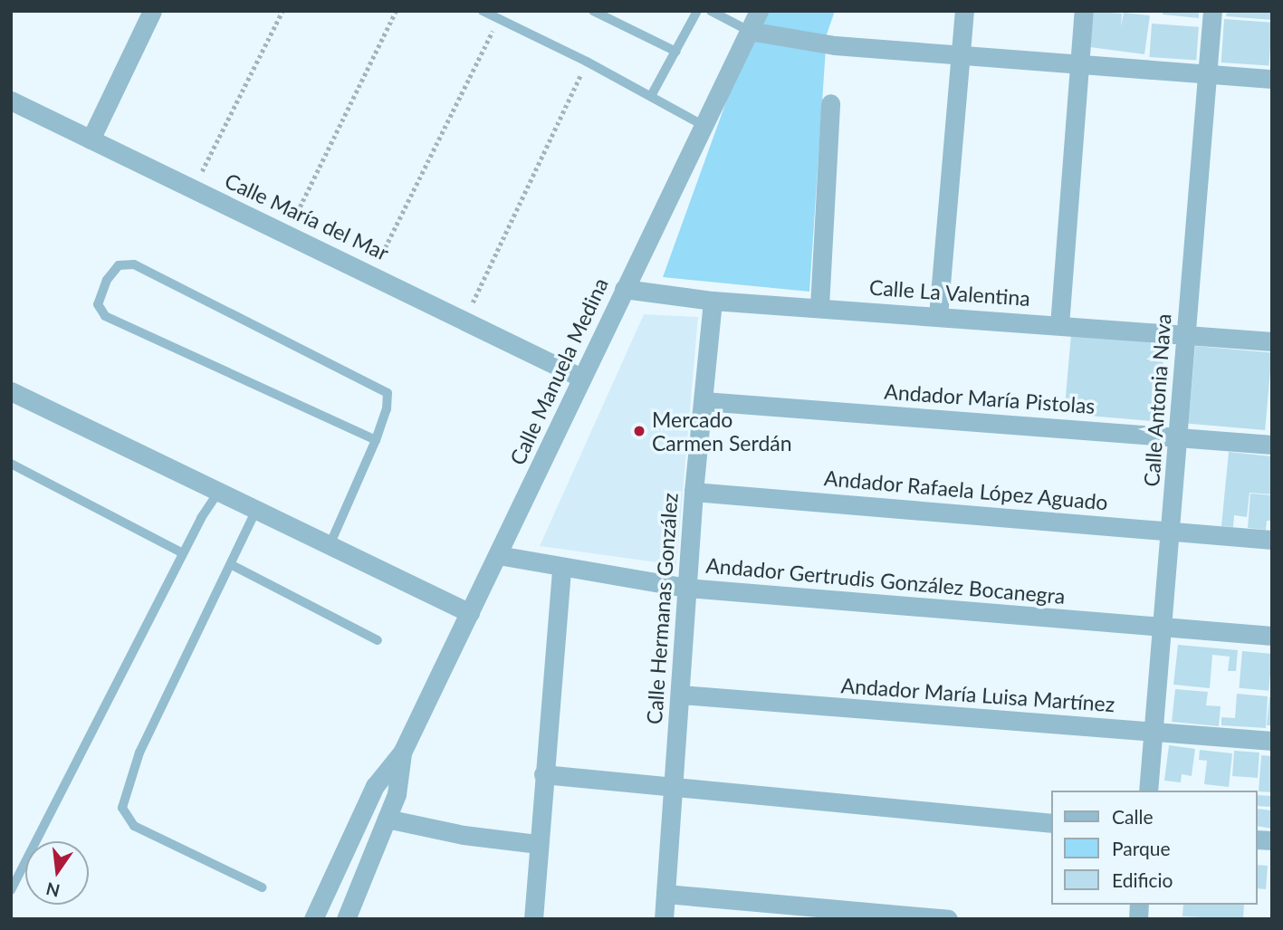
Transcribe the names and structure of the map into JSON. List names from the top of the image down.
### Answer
{
  "streets": {
    "street": [
      "Calle María del Mar",
      "Calle La Valentina",
      "Calle Manuela Medina",
      "Andador María Pistolas",
      "Calle Antonia Nava",
      "Andador Rafaela López Aguado",
      "Andador Gertrudis González Bocanegra",
      "Calle Hermanas González",
      "Andador María Luisa Martínez"
    ]
  },
  "crossings": [
    ["Calle María del Mar", "Calle Manuela Medina"],
    ["Calle La Valentina", "Calle Manuela Medina"],
    ["Calle La Valentina", "Calle Antonia Nava"],
    ["Calle La Valentina", "Calle Hermanas González"],
    ["Calle Manuela Medina", "Andador Gertrudis González Bocanegra"],
    ["Andador María Pistolas", "Calle Antonia Nava"],
    ["Andador María Pistolas", "Calle Hermanas González"],
    ["Calle Antonia Nava", "Andador Rafaela López Aguado"],
    ["Calle Antonia Nava", "Andador Gertrudis González Bocanegra"],
    ["Calle Antonia Nava", "Andador María Luisa Martínez"],
    ["Andador Rafaela López Aguado", "Calle Hermanas González"],
    ["Andador Gertrudis González Bocanegra", "Calle Hermanas González"],
    ["Calle Hermanas González", "Andador María Luisa Martínez"]
  ],
  "places": ["Mercado Carmen Serdán"],
  "legend": ["Calle", "Parque", "Edificio"],
  "north": "bottom"
}
